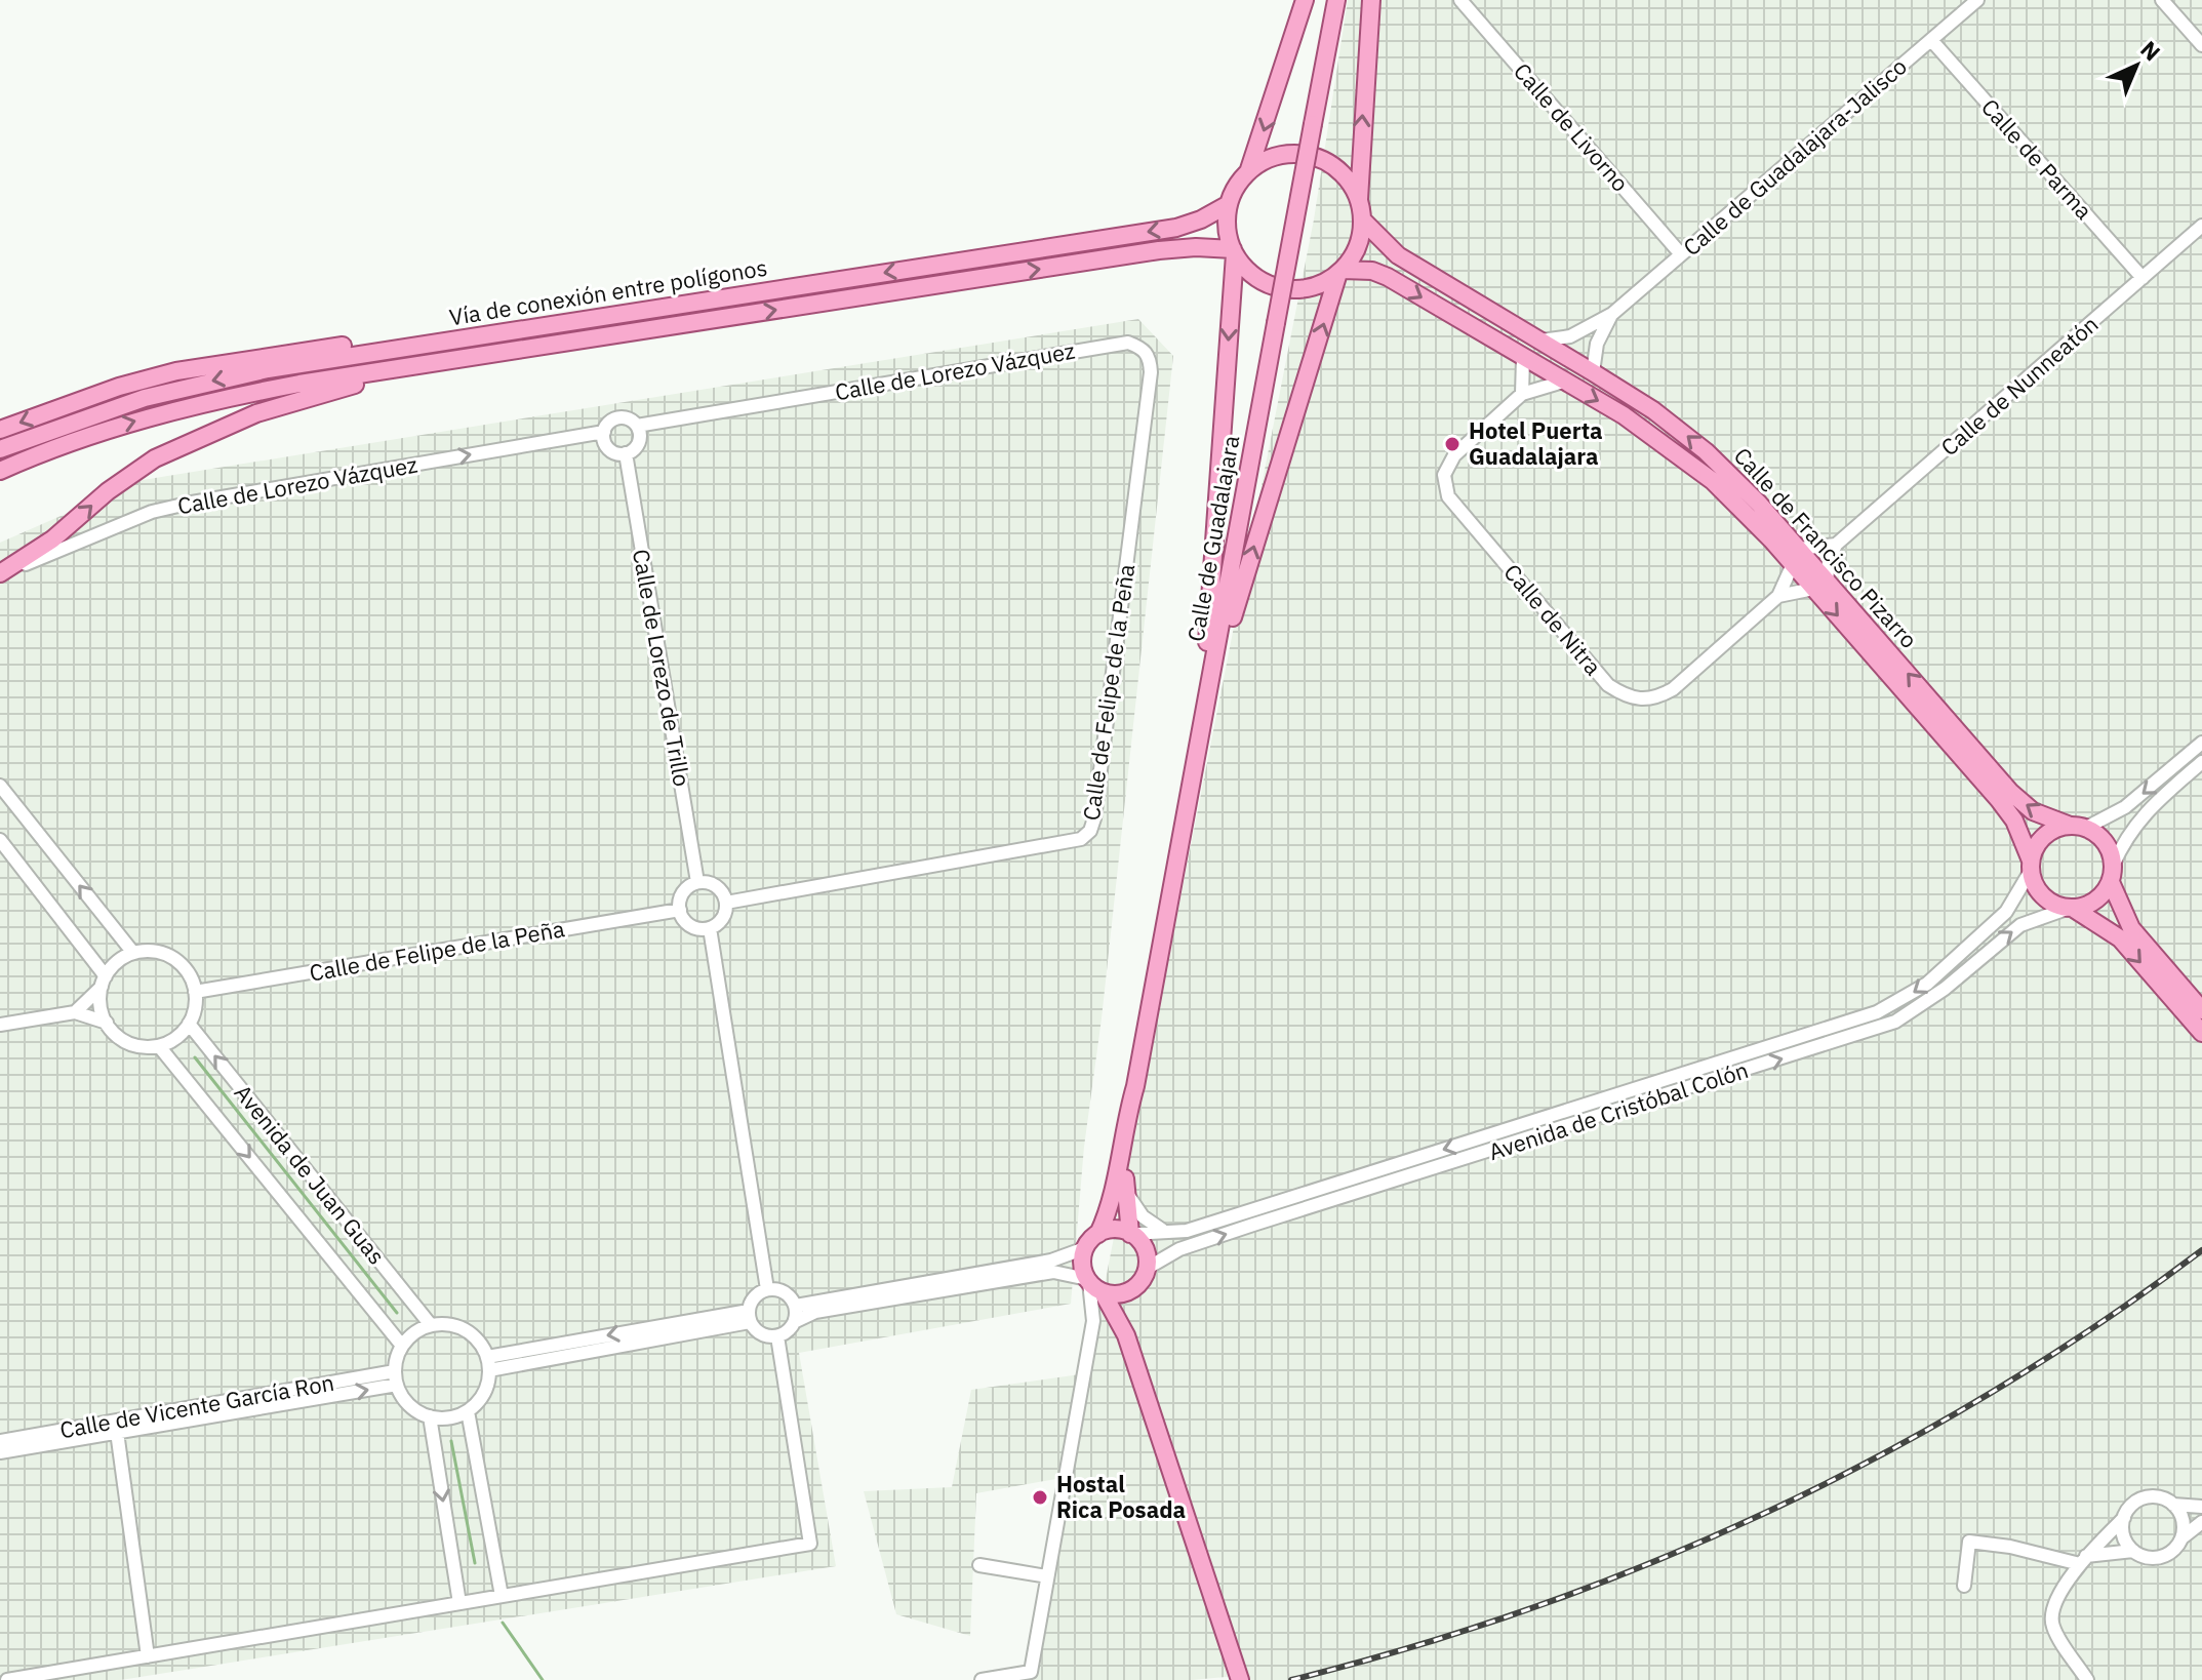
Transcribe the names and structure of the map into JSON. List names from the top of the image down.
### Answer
{
  "streets": {
    "main road": ["Vía de conexión entre polígonos", "Calle de Guadalajara", "Calle de Francisco Pizarro"],
    "street": [
      "Calle de Livorno",
      "Calle de Guadalajara-Jalisco",
      "Calle de Parma",
      "Calle de Lorezo Vázquez",
      "Calle de Nunneatón",
      "Calle de Nitra",
      "Calle de Lorezo de Trillo",
      "Calle de Felipe de la Peña",
      "Avenida de Cristóbal Colón",
      "Avenida de Juan Guas",
      "Calle de Vicente García Ron"
    ]
  },
  "crossings": [
    ["Calle de Livorno", "Calle de Guadalajara-Jalisco"],
    ["Calle de Guadalajara-Jalisco", "Calle de Parma"],
    ["Calle de Guadalajara-Jalisco", "Calle de Francisco Pizarro"],
    ["Calle de Parma", "Calle de Nunneatón"],
    ["Vía de conexión entre polígonos", "Calle de Francisco Pizarro"],
    ["Calle de Lorezo Vázquez", "Calle de Lorezo de Trillo"],
    ["Calle de Lorezo Vázquez", "Calle de Felipe de la Peña"],
    ["Calle de Guadalajara", "Avenida de Cristóbal Colón"],
    ["Calle de Francisco Pizarro", "Calle de Nitra"],
    ["Calle de Francisco Pizarro", "Avenida de Cristóbal Colón"],
    ["Calle de Lorezo de Trillo", "Calle de Felipe de la Peña"],
    ["Calle de Felipe de la Peña", "Avenida de Juan Guas"],
    ["Avenida de Juan Guas", "Calle de Vicente García Ron"]
  ],
  "one_way": ["Calle de Lorezo Vázquez"],
  "places": ["Hotel Puerta Guadalajara", "Hostal Rica Posada"],
  "north": "top right"
}
